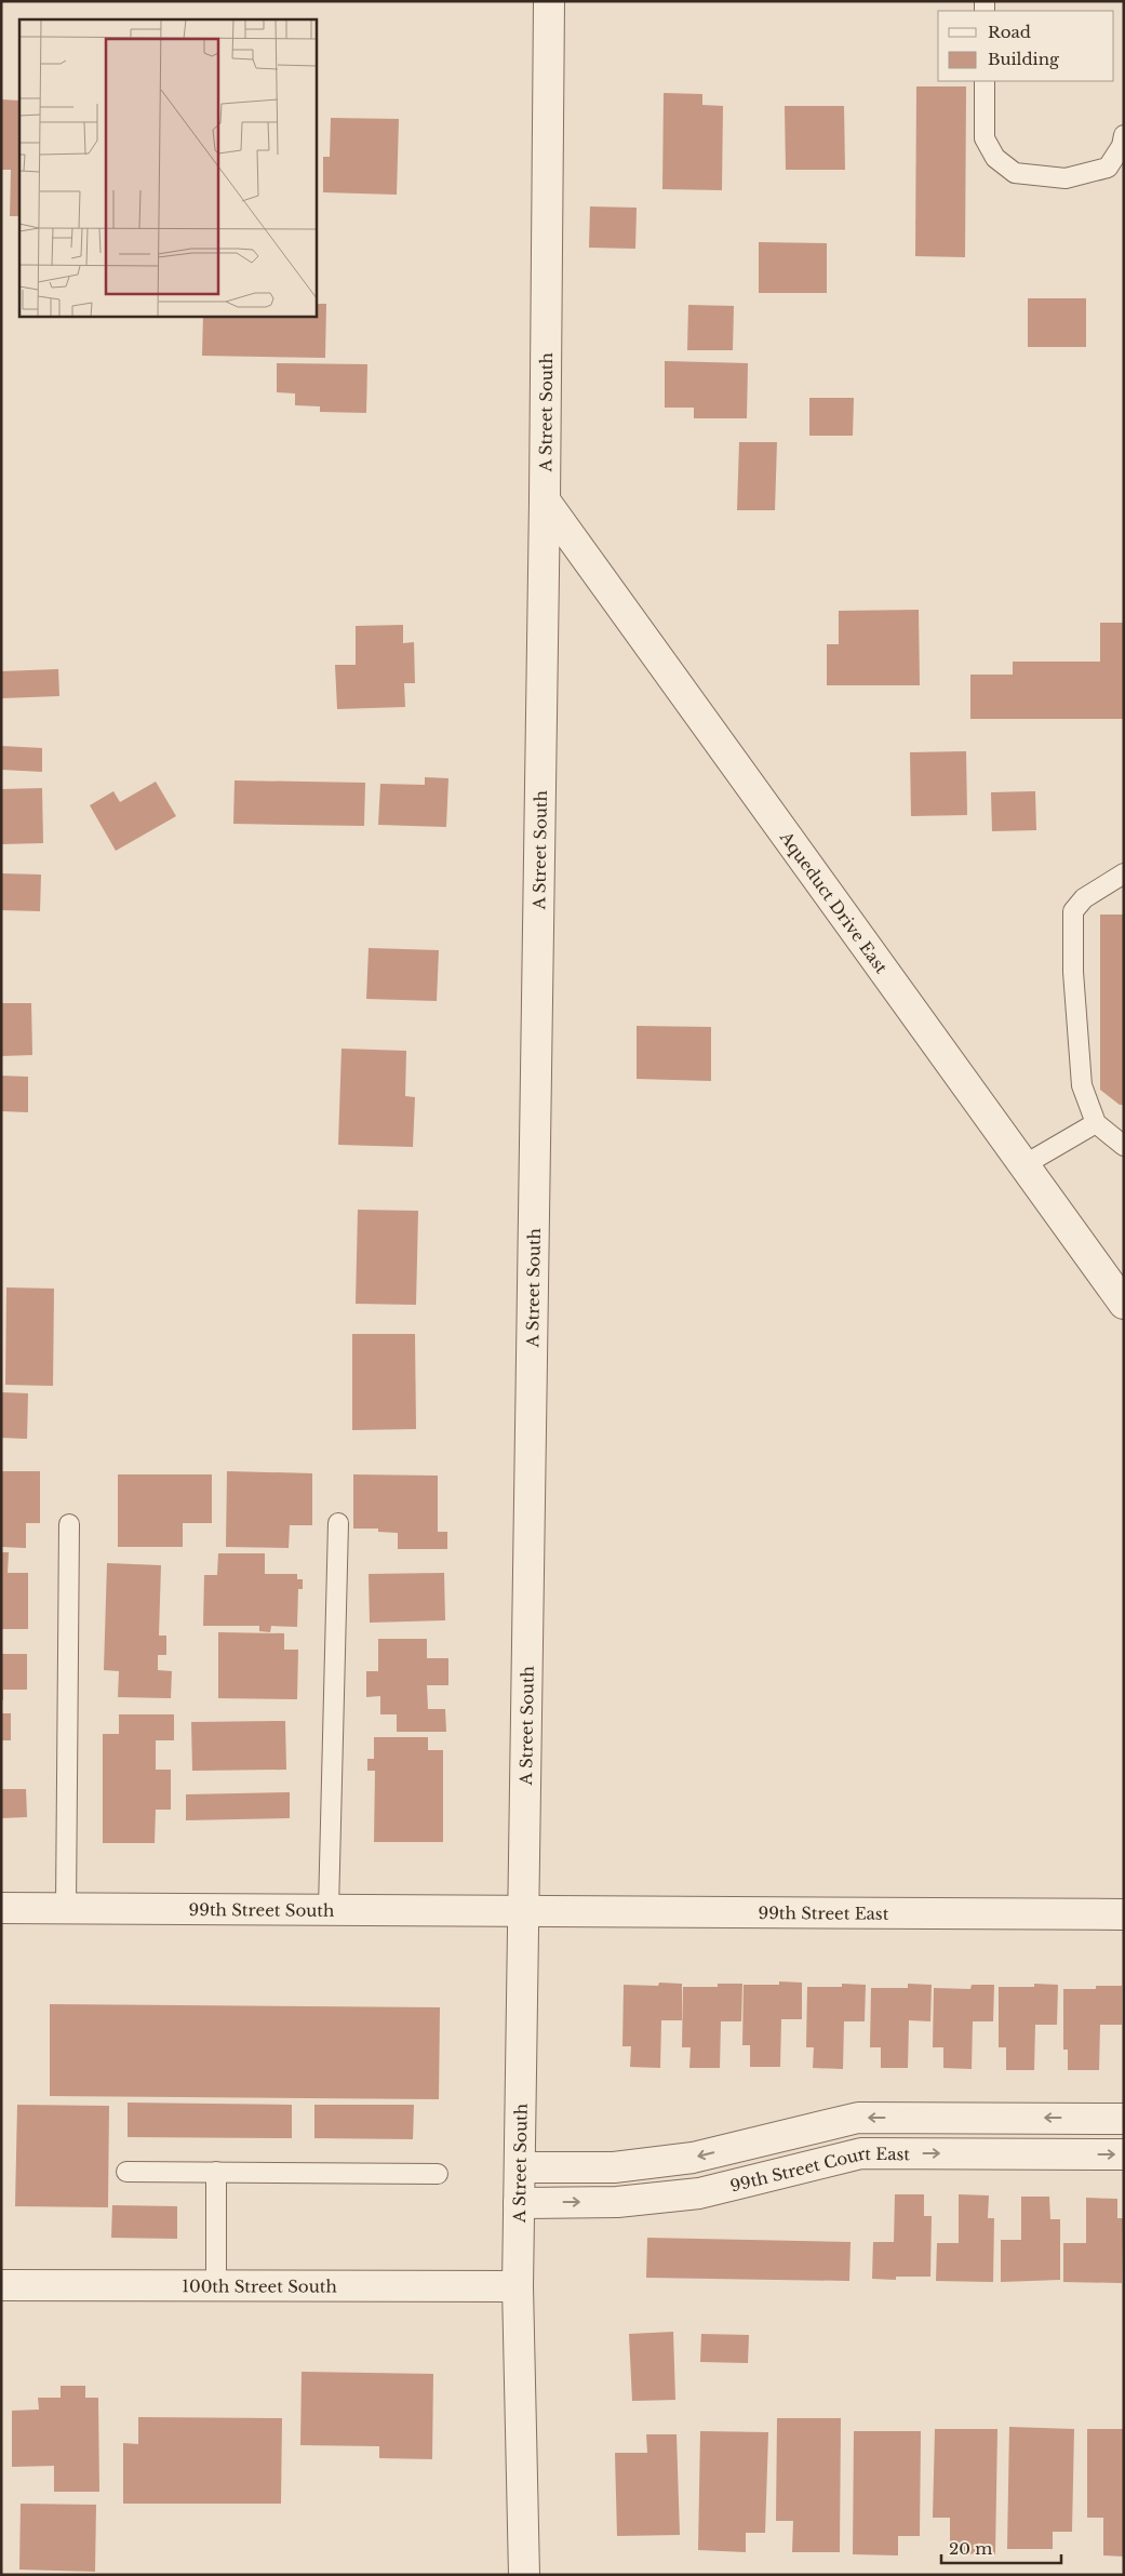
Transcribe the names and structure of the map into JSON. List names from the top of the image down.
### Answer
{
  "streets": {
    "street": [
      "A Street South",
      "Aqueduct Drive East",
      "99th Street South",
      "99th Street East",
      "99th Street Court East",
      "100th Street South"
    ]
  },
  "crossings": [
    ["A Street South", "Aqueduct Drive East"],
    ["A Street South", "99th Street South"],
    ["A Street South", "99th Street East"],
    ["A Street South", "99th Street Court East"],
    ["A Street South", "100th Street South"],
    ["99th Street South", "99th Street East"]
  ],
  "legend": ["Road", "Building"],
  "scale_bar": "20 m"
}
